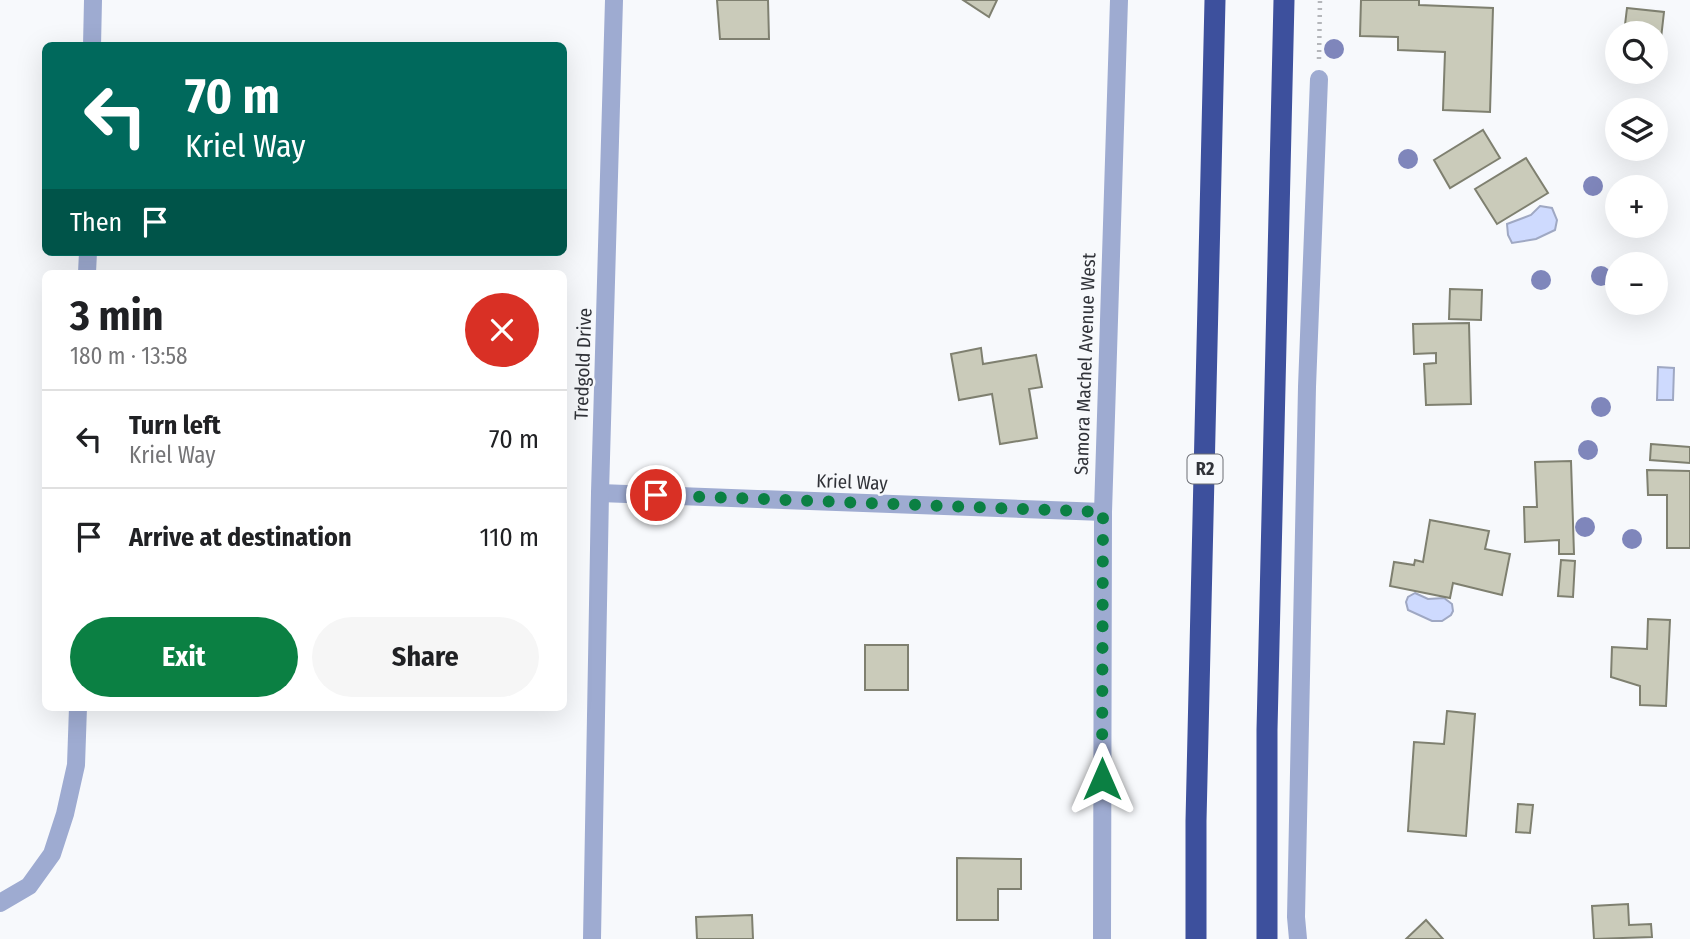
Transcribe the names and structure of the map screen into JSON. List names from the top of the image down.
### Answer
{
  "streets": {
    "highway": ["R2"],
    "street": ["Tredgold Drive", "Samora Machel Avenue West", "Kriel Way"]
  },
  "crossings": [
    ["Tredgold Drive", "Kriel Way"],
    ["Samora Machel Avenue West", "Kriel Way"]
  ],
  "page": {
    "map_buttons": ["+", "−"],
    "turn": ["70 m", "Kriel Way"],
    "then": "Then",
    "heading": ["3 min", "180 m · 13:58"],
    "list": [
      {
        "name": "Turn left",
        "note": "Kriel Way",
        "value": "70 m"
      },
      {
        "name": "Arrive at destination",
        "value": "110 m"
      }
    ],
    "buttons": ["Exit", "Share"]
  }
}
